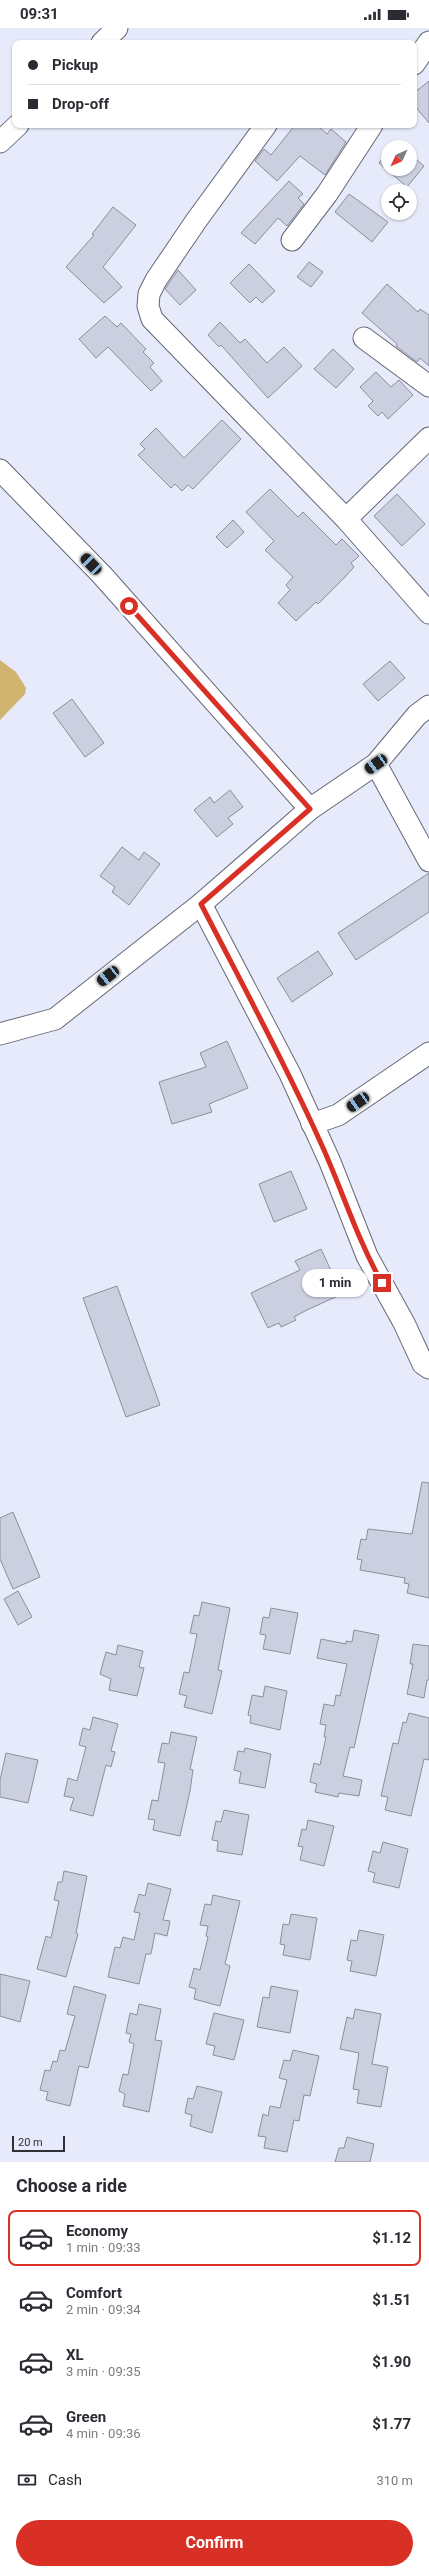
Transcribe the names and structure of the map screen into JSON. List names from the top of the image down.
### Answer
{
  "scale_bar": "20 m",
  "north": "bottom left",
  "page": {
    "status": "09:31",
    "banner": ["Pickup", "Drop-off"],
    "bubble": "1 min",
    "scale": "20 m",
    "heading": "Choose a ride",
    "list": [
      {
        "name": "Economy",
        "note": "1 min · 09:33",
        "value": "$1.12"
      },
      {
        "name": "Comfort",
        "note": "2 min · 09:34",
        "value": "$1.51"
      },
      {
        "name": "XL",
        "note": "3 min · 09:35",
        "value": "$1.90"
      },
      {
        "name": "Green",
        "note": "4 min · 09:36",
        "value": "$1.77"
      }
    ],
    "pay": ["Cash", "310 m"],
    "buttons": "Confirm"
  }
}
